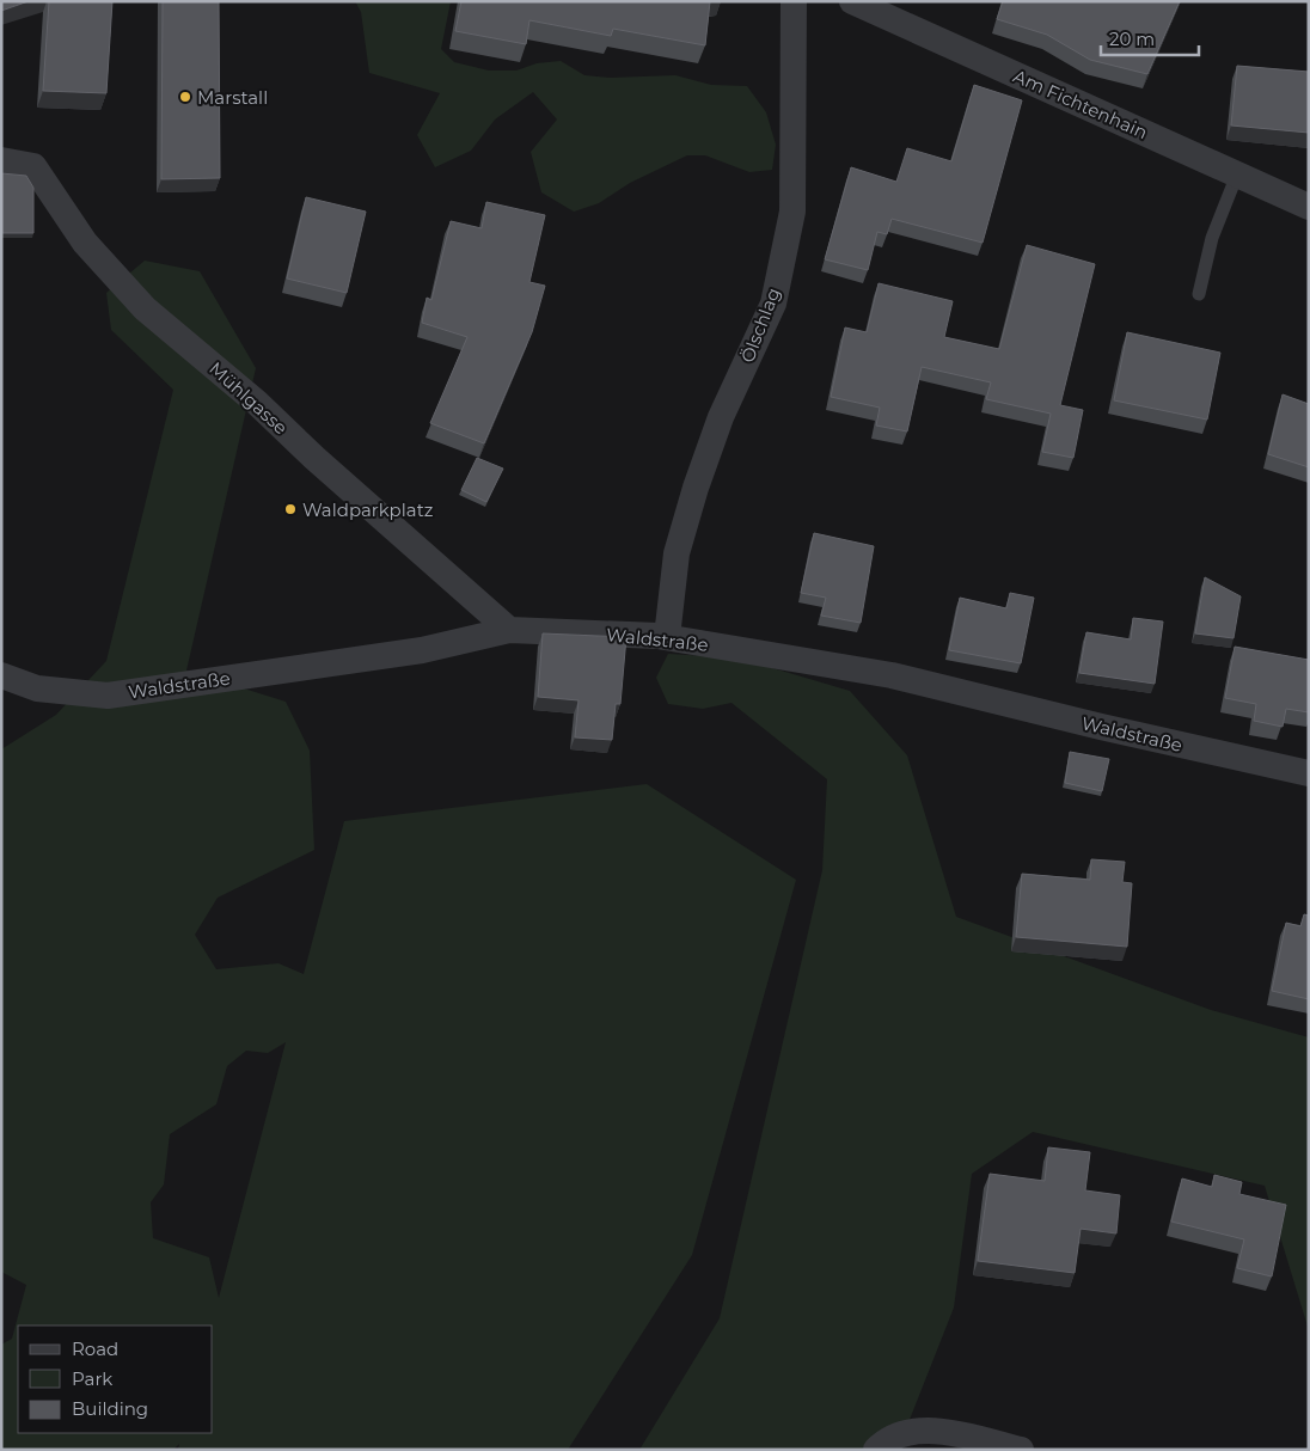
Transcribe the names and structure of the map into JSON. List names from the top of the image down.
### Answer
{
  "streets": {
    "street": [
      "Am Fichtenhain",
      "Ölschlag",
      "Mühlgasse",
      "Waldstraße"
    ]
  },
  "crossings": [
    ["Ölschlag", "Waldstraße"],
    ["Mühlgasse", "Waldstraße"]
  ],
  "places": ["Marstall", "Waldparkplatz"],
  "legend": ["Road", "Park", "Building"],
  "scale_bar": "20 m"
}
